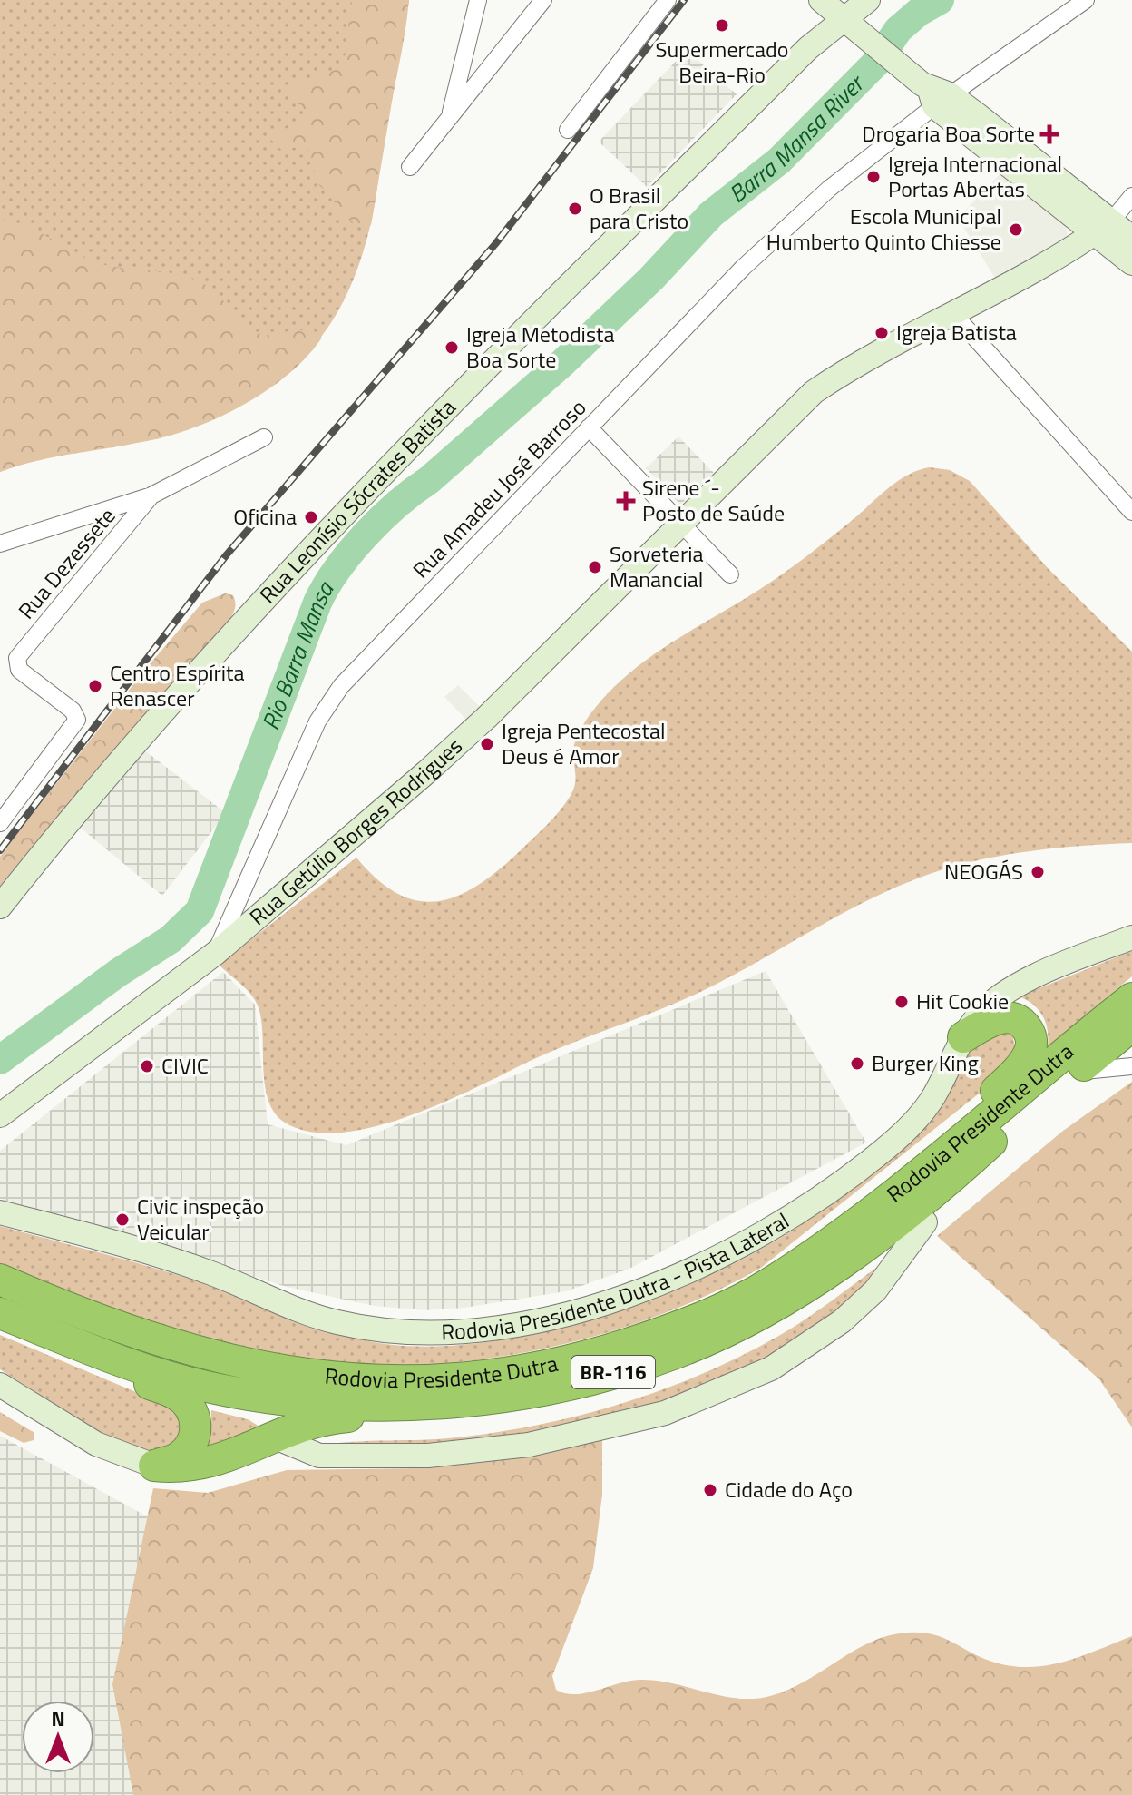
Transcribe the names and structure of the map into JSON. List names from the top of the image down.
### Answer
{
  "streets": {
    "highway": ["Rodovia Presidente Dutra", "BR-116"],
    "street": [
      "Rua Amadeu José Barroso",
      "Rua Leonísio Sócrates Batista",
      "Rua Dezessete",
      "Rua Getúlio Borges Rodrigues",
      "Rodovia Presidente Dutra - Pista Lateral"
    ]
  },
  "crossings": [
    ["Rua Amadeu José Barroso", "Rua Getúlio Borges Rodrigues"],
    ["Rodovia Presidente Dutra", "BR-116"],
    ["Rodovia Presidente Dutra - Pista Lateral", "BR-116"]
  ],
  "water": ["Barra Mansa River", "Rio Barra Mansa"],
  "places": {
    "other": [
      "Supermercado Beira-Rio",
      "Igreja Internacional Portas Abertas",
      "O Brasil para Cristo",
      "Escola Municipal Humberto Quinto Chiesse",
      "Igreja Batista",
      "Igreja Metodista Boa Sorte",
      "Oficina",
      "Sorveteria Manancial",
      "Centro Espírita Renascer",
      "Igreja Pentecostal Deus é Amor",
      "NEOGÁS",
      "Hit Cookie",
      "Burger King",
      "CIVIC",
      "Civic inspeção Veicular",
      "Cidade do Aço"
    ],
    "health": ["Drogaria Boa Sorte", "Sirene ´- Posto de Saúde"]
  },
  "north": "top"
}
